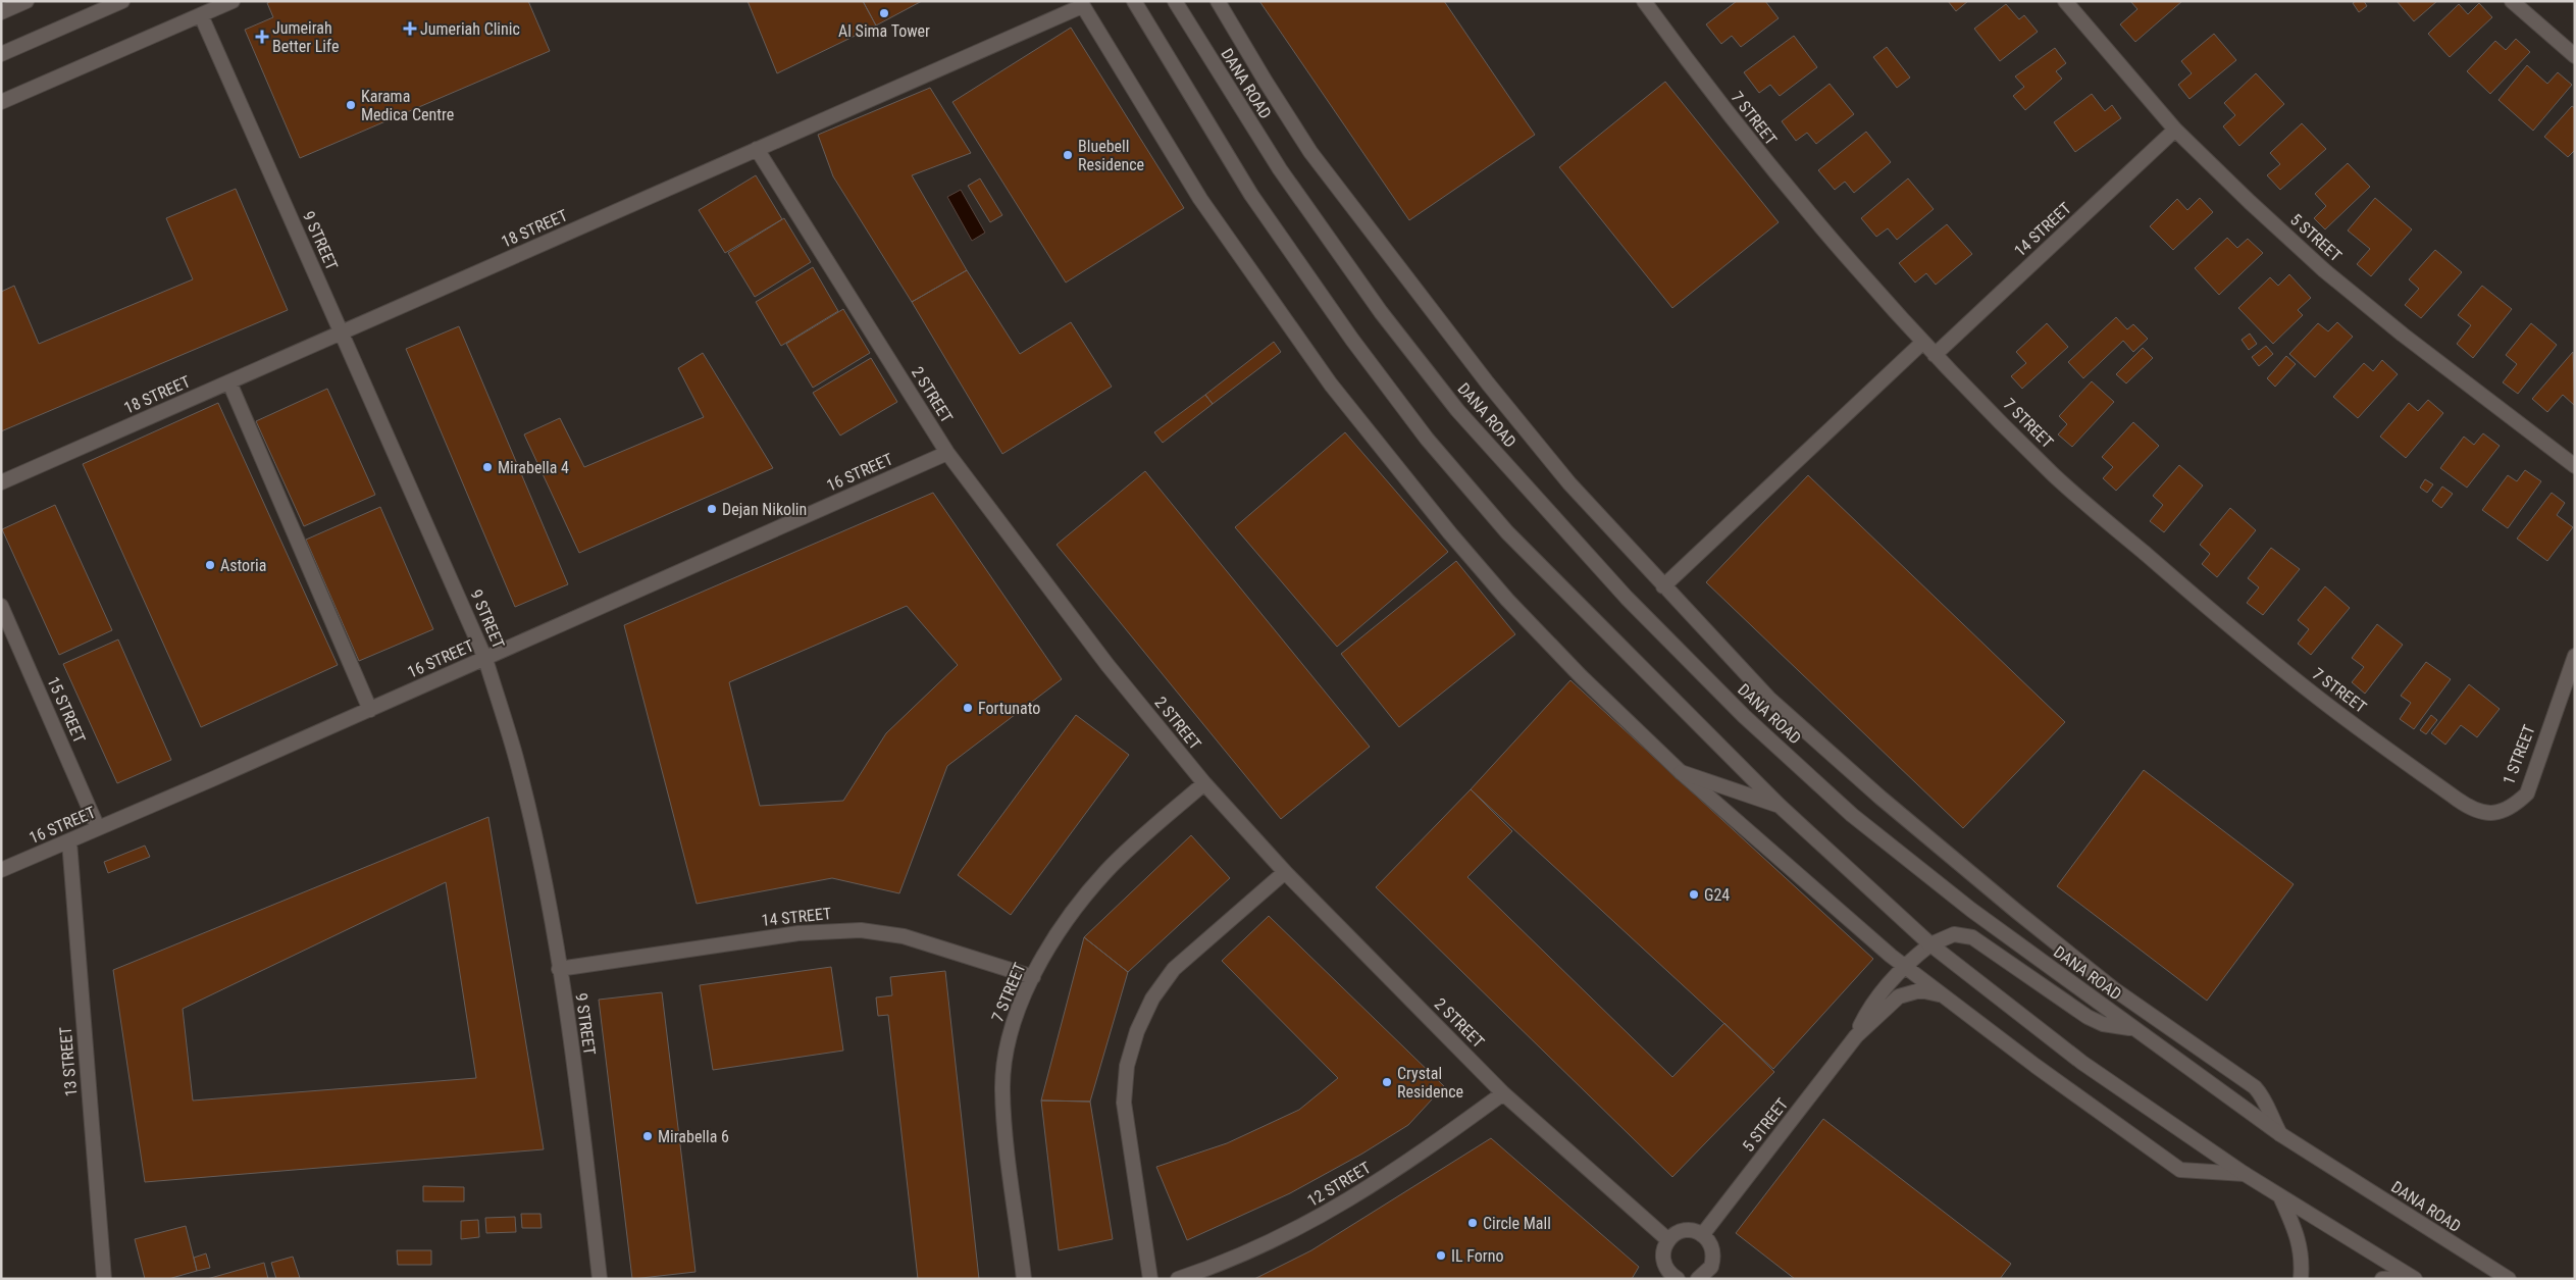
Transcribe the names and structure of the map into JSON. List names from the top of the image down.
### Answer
{
  "streets": {
    "street": [
      "DANA ROAD",
      "7 STREET",
      "18 STREET",
      "14 STREET",
      "5 STREET",
      "9 STREET",
      "2 STREET",
      "16 STREET",
      "15 STREET",
      "1 STREET",
      "13 STREET",
      "12 STREET"
    ]
  },
  "crossings": [
    ["DANA ROAD", "5 STREET"],
    ["7 STREET", "14 STREET"],
    ["7 STREET", "2 STREET"],
    ["7 STREET", "1 STREET"],
    ["18 STREET", "9 STREET"],
    ["18 STREET", "2 STREET"],
    ["14 STREET", "5 STREET"],
    ["14 STREET", "9 STREET"],
    ["9 STREET", "16 STREET"],
    ["2 STREET", "16 STREET"],
    ["2 STREET", "12 STREET"],
    ["16 STREET", "15 STREET"],
    ["16 STREET", "13 STREET"]
  ],
  "places": {
    "other": [
      "Al Sima Tower",
      "Karama Medica Centre",
      "Bluebell Residence",
      "Mirabella 4",
      "Dejan Nikolin",
      "Astoria",
      "Fortunato",
      "G24",
      "Crystal Residence",
      "Mirabella 6",
      "Circle Mall",
      "IL Forno"
    ],
    "health": ["Jumeriah Clinic", "Jumeirah Better Life"]
  }
}
